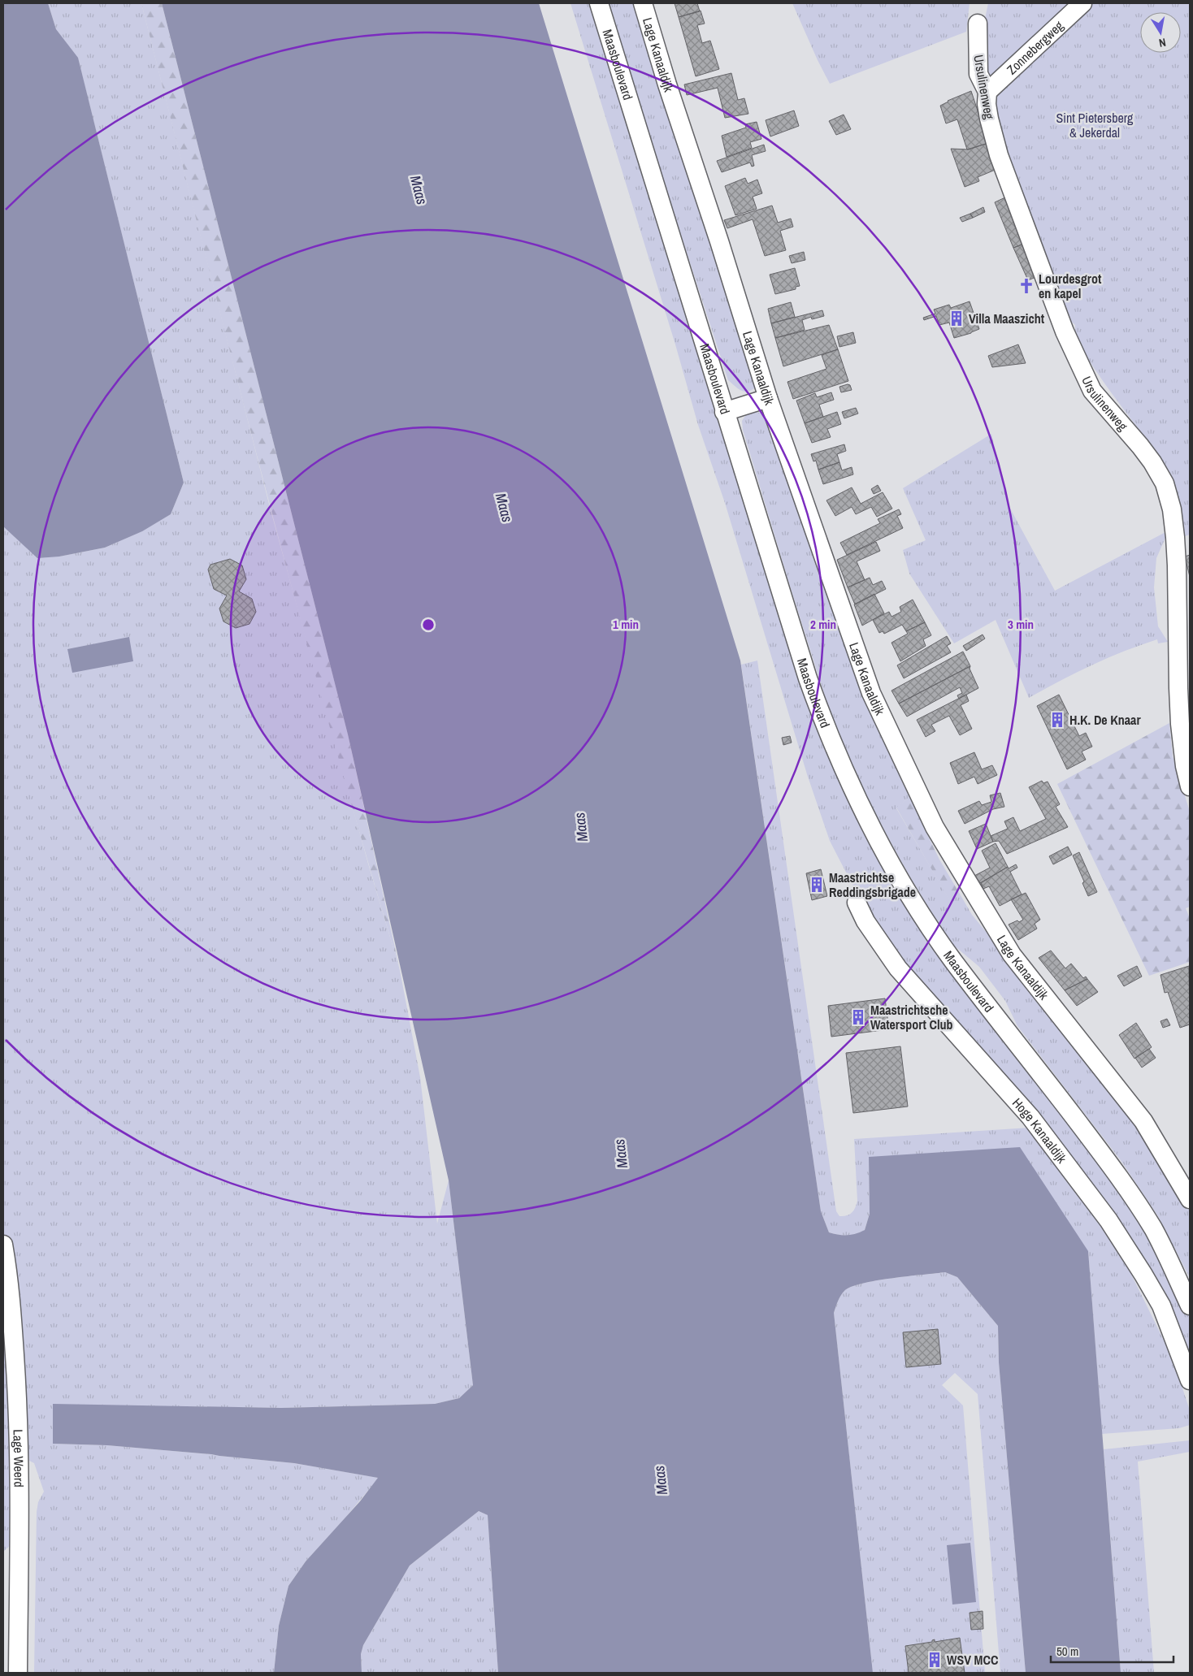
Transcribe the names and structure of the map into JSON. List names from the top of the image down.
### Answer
{
  "streets": {
    "street": [
      "Zonnebergweg",
      "Lage Kanaaldijk",
      "Maasboulevard",
      "Ursulinenweg",
      "Hoge Kanaaldijk",
      "Lage Weerd"
    ]
  },
  "crossings": [
    ["Zonnebergweg", "Ursulinenweg"]
  ],
  "water": ["Maas"],
  "parks": ["Sint Pietersberg & Jekerdal"],
  "places": {
    "church": ["Lourdesgrot en kapel"],
    "building": [
      "Villa Maaszicht",
      "H.K. De Knaar",
      "Maastrichtse Reddingsbrigade",
      "Maastrichtsche Watersport Club",
      "WSV MCC"
    ]
  },
  "scale_bar": "50 m",
  "north": "bottom",
  "rings": ["1 min", "2 min", "3 min"]
}
